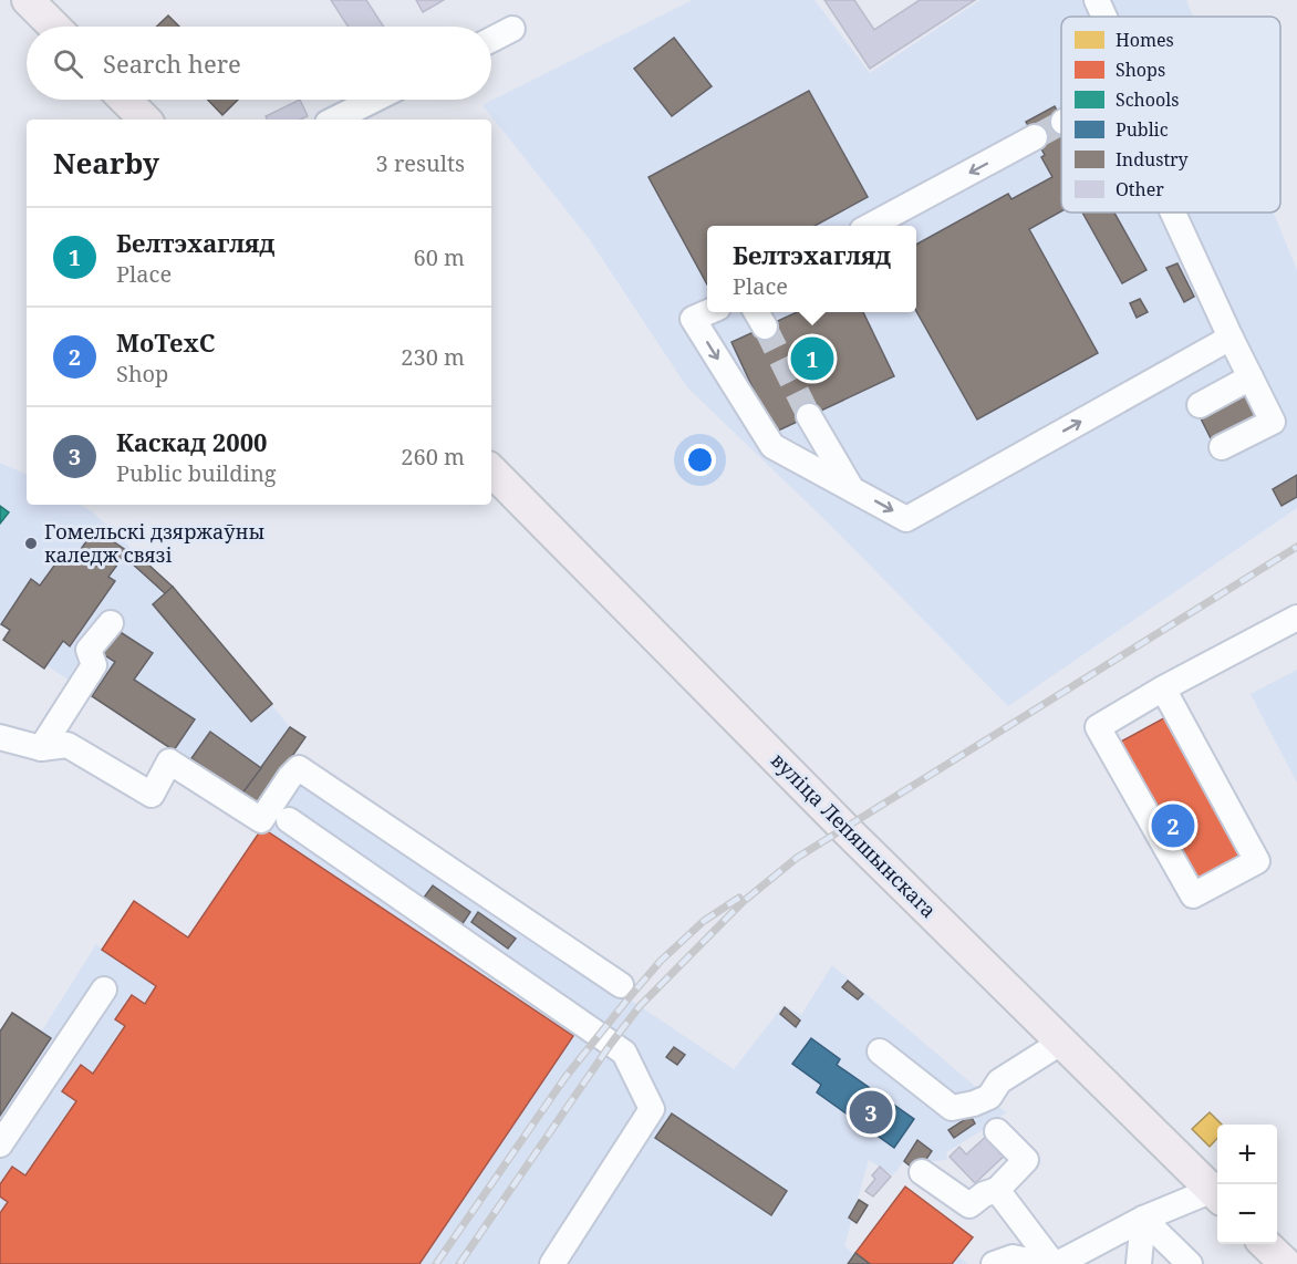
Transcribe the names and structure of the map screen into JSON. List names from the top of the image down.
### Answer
{
  "streets": {
    "main road": ["вуліца Лепяшынскага"]
  },
  "places": ["Гомельскі дзяржаўны каледж связі"],
  "legend": [
    "Homes",
    "Shops",
    "Schools",
    "Public",
    "Industry",
    "Other"
  ],
  "page": {
    "search": "Search here",
    "heading": ["Nearby", "3 results"],
    "list": [
      {
        "mark": "1",
        "name": "Белтэхагляд",
        "note": "Place",
        "value": "60 m"
      },
      {
        "mark": "2",
        "name": "MoTexC",
        "note": "Shop",
        "value": "230 m"
      },
      {
        "mark": "3",
        "name": "Каскад 2000",
        "note": "Public building",
        "value": "260 m"
      }
    ],
    "popup": ["Белтэхагляд", "Place"],
    "pins": ["1", "2", "3"],
    "map_buttons": ["+", "−"]
  }
}
